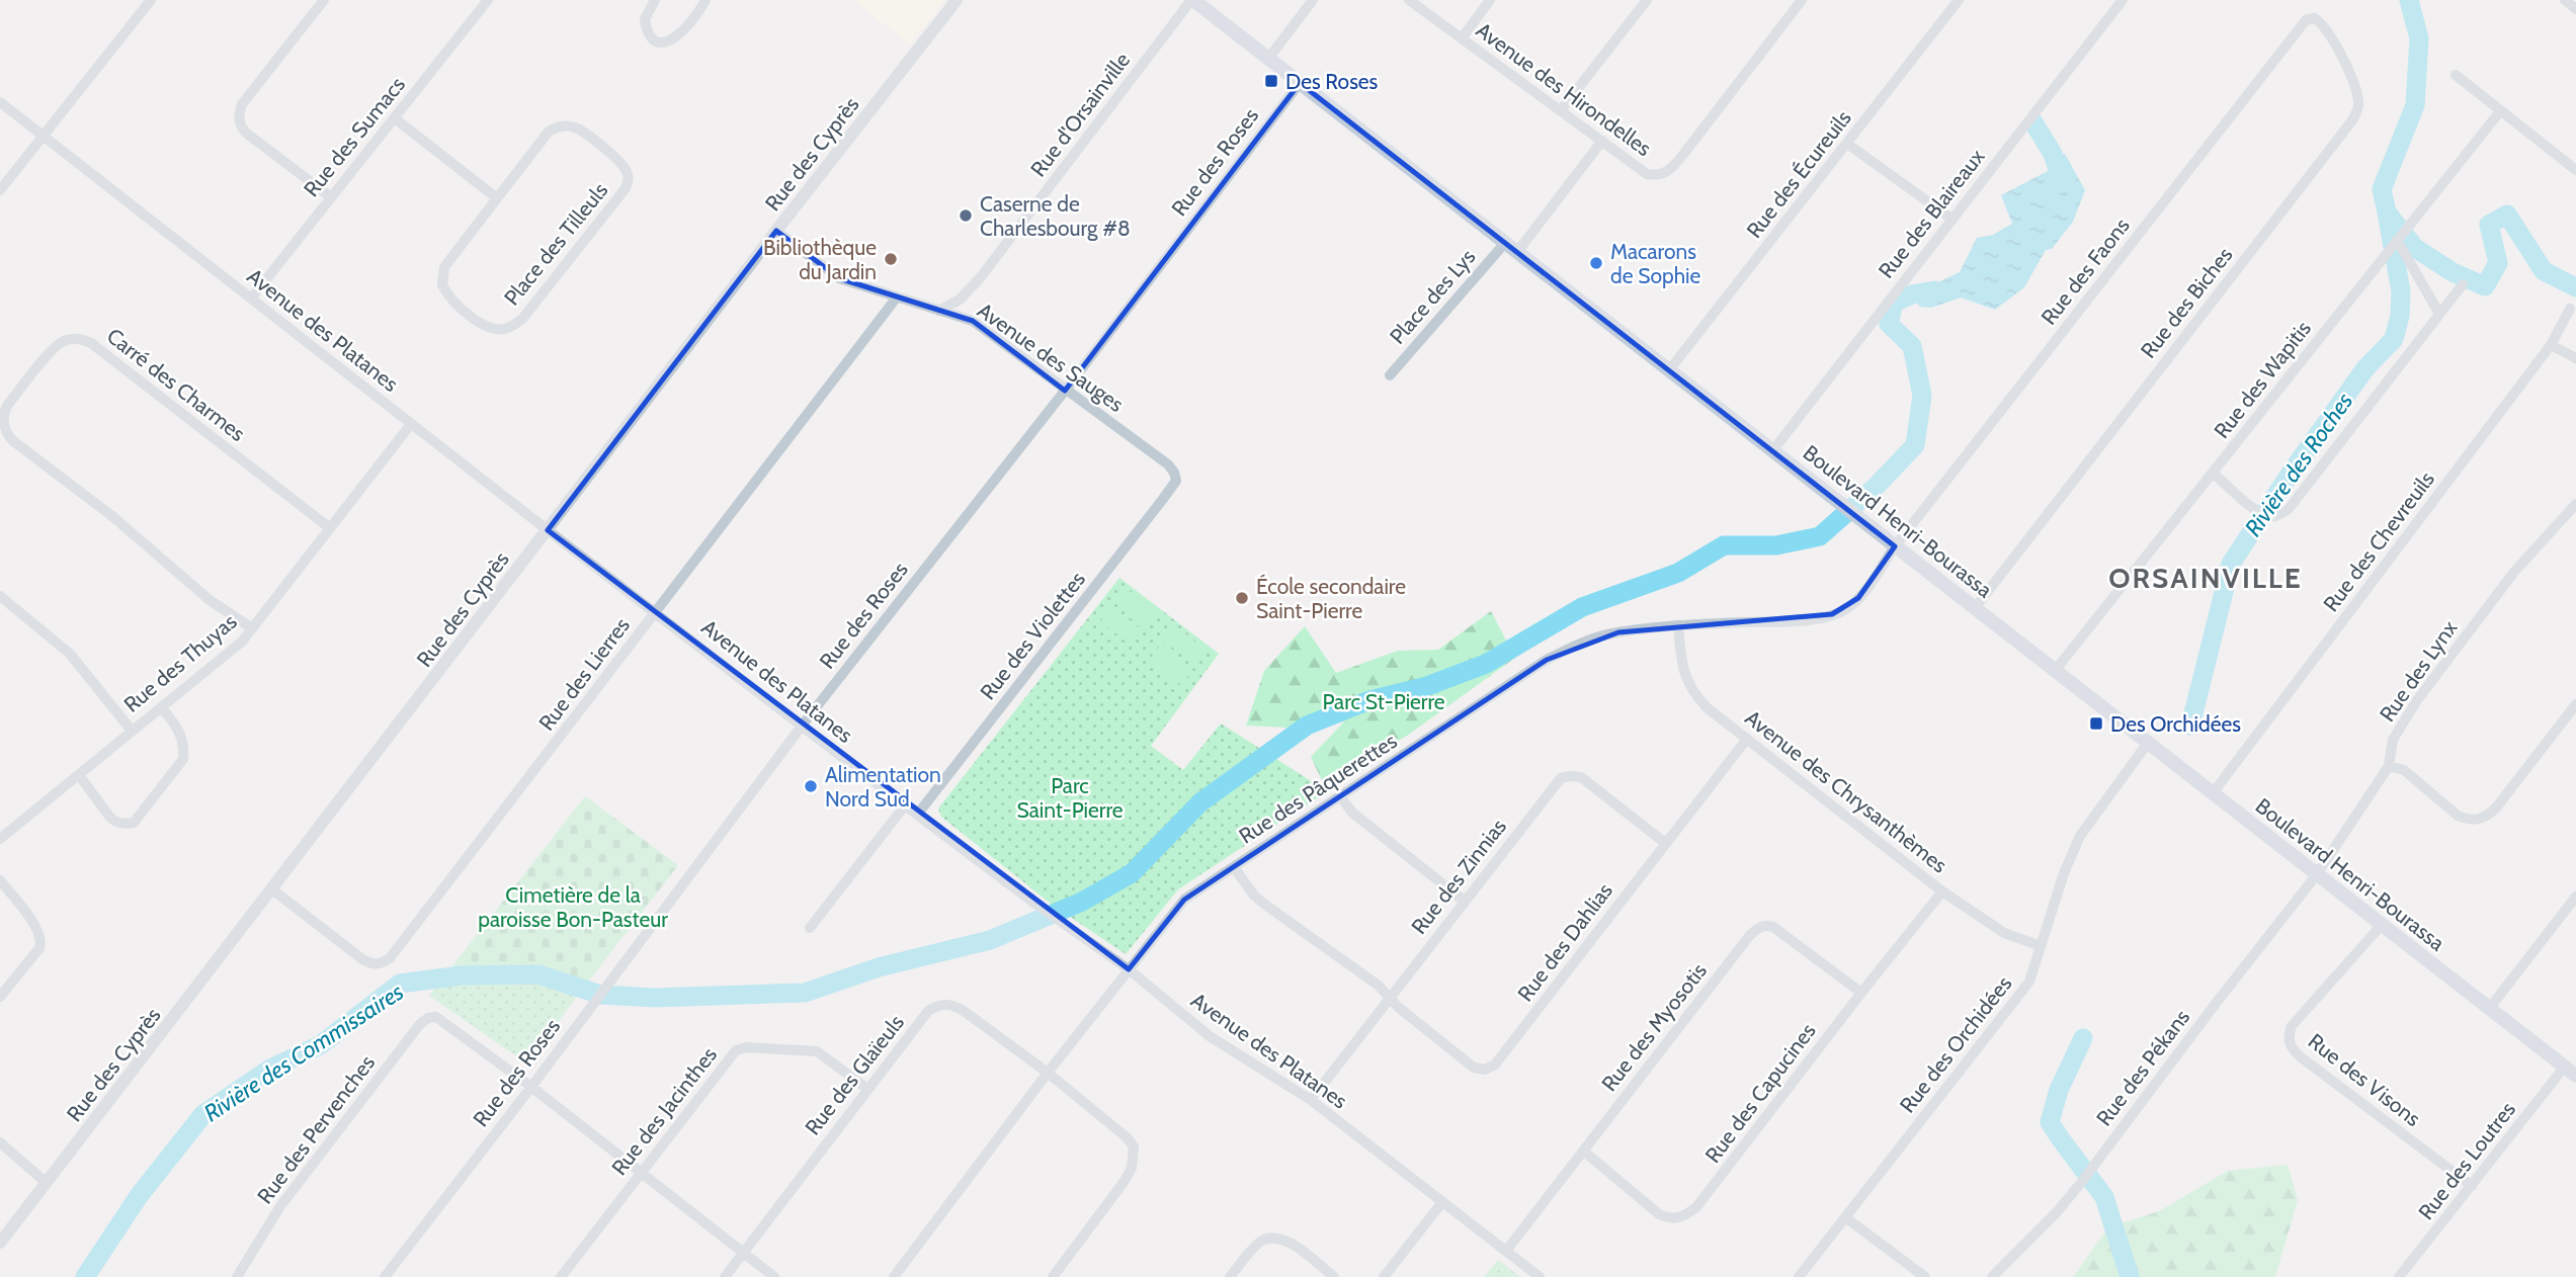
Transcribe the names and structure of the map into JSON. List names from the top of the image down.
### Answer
{
  "streets": {
    "main road": ["Boulevard Henri-Bourassa"],
    "street": [
      "Avenue des Hirondelles",
      "Rue d'Orsainville",
      "Rue des Sumacs",
      "Rue des Cyprès",
      "Rue des Roses",
      "Rue des Écureuils",
      "Rue des Blaireaux",
      "Place des Tilleuls",
      "Rue des Faons",
      "Place des Lys",
      "Rue des Biches",
      "Avenue des Platanes",
      "Avenue des Sauges",
      "Rue des Wapitis",
      "Carré des Charmes",
      "Rue des Chevreuils",
      "Rue des Violettes",
      "Rue des Thuyas",
      "Rue des Lynx",
      "Rue des Lierres",
      "Rue des Pâquerettes",
      "Avenue des Chrysanthèmes",
      "Rue des Zinnias",
      "Rue des Dahlias",
      "Rue des Myosotis",
      "Rue des Orchidées",
      "Rue des Pékans",
      "Rue des Glaïeuls",
      "Rue des Visons",
      "Rue des Capucines",
      "Rue des Jacinthes",
      "Rue des Pervenches",
      "Rue des Loutres"
    ]
  },
  "crossings": [
    ["Avenue des Hirondelles", "Place des Lys"],
    ["Rue d'Orsainville", "Avenue des Sauges"],
    ["Rue d'Orsainville", "Boulevard Henri-Bourassa"],
    ["Rue des Sumacs", "Avenue des Platanes"],
    ["Rue des Cyprès", "Avenue des Platanes"],
    ["Rue des Cyprès", "Avenue des Sauges"],
    ["Rue des Cyprès", "Rue des Lierres"],
    ["Rue des Roses", "Avenue des Platanes"],
    ["Rue des Roses", "Avenue des Sauges"],
    ["Rue des Roses", "Boulevard Henri-Bourassa"],
    ["Rue des Roses", "Rue des Pervenches"],
    ["Rue des Écureuils", "Boulevard Henri-Bourassa"],
    ["Rue des Blaireaux", "Boulevard Henri-Bourassa"],
    ["Rue des Faons", "Rue des Biches"],
    ["Rue des Faons", "Boulevard Henri-Bourassa"],
    ["Rue des Faons", "Rue des Pâquerettes"],
    ["Place des Lys", "Boulevard Henri-Bourassa"],
    ["Rue des Biches", "Boulevard Henri-Bourassa"],
    ["Avenue des Platanes", "Rue des Violettes"],
    ["Avenue des Platanes", "Rue des Thuyas"],
    ["Avenue des Platanes", "Rue des Lierres"],
    ["Avenue des Platanes", "Rue des Pâquerettes"],
    ["Avenue des Platanes", "Rue des Zinnias"],
    ["Avenue des Platanes", "Rue des Myosotis"],
    ["Avenue des Sauges", "Rue des Violettes"],
    ["Avenue des Sauges", "Rue des Lierres"],
    ["Rue des Wapitis", "Boulevard Henri-Bourassa"],
    ["Carré des Charmes", "Rue des Thuyas"],
    ["Boulevard Henri-Bourassa", "Rue des Chevreuils"],
    ["Boulevard Henri-Bourassa", "Rue des Lynx"],
    ["Boulevard Henri-Bourassa", "Rue des Pâquerettes"],
    ["Boulevard Henri-Bourassa", "Rue des Orchidées"],
    ["Boulevard Henri-Bourassa", "Rue des Pékans"],
    ["Boulevard Henri-Bourassa", "Rue des Visons"],
    ["Boulevard Henri-Bourassa", "Rue des Loutres"],
    ["Rue des Lynx", "Rue des Pékans"],
    ["Rue des Pâquerettes", "Avenue des Chrysanthèmes"],
    ["Rue des Pâquerettes", "Rue des Glaïeuls"],
    ["Avenue des Chrysanthèmes", "Rue des Dahlias"],
    ["Avenue des Chrysanthèmes", "Rue des Orchidées"],
    ["Avenue des Chrysanthèmes", "Rue des Capucines"],
    ["Rue des Zinnias", "Rue des Dahlias"],
    ["Rue des Myosotis", "Rue des Capucines"],
    ["Rue des Glaïeuls", "Rue des Jacinthes"],
    ["Rue des Visons", "Rue des Loutres"]
  ],
  "districts": ["ORSAINVILLE"],
  "water": ["Rivière des Roches", "Rivière des Commissaires"],
  "parks": ["Parc St-Pierre", "Parc Saint-Pierre", "Cimetière de la paroisse Bon-Pasteur"],
  "places": {
    "transit": ["Des Roses", "Des Orchidées"],
    "other": [
      "Caserne de Charlesbourg #8",
      "Bibliothèque du Jardin",
      "Macarons de Sophie",
      "École secondaire Saint-Pierre",
      "Alimentation Nord Sud"
    ]
  }
}
